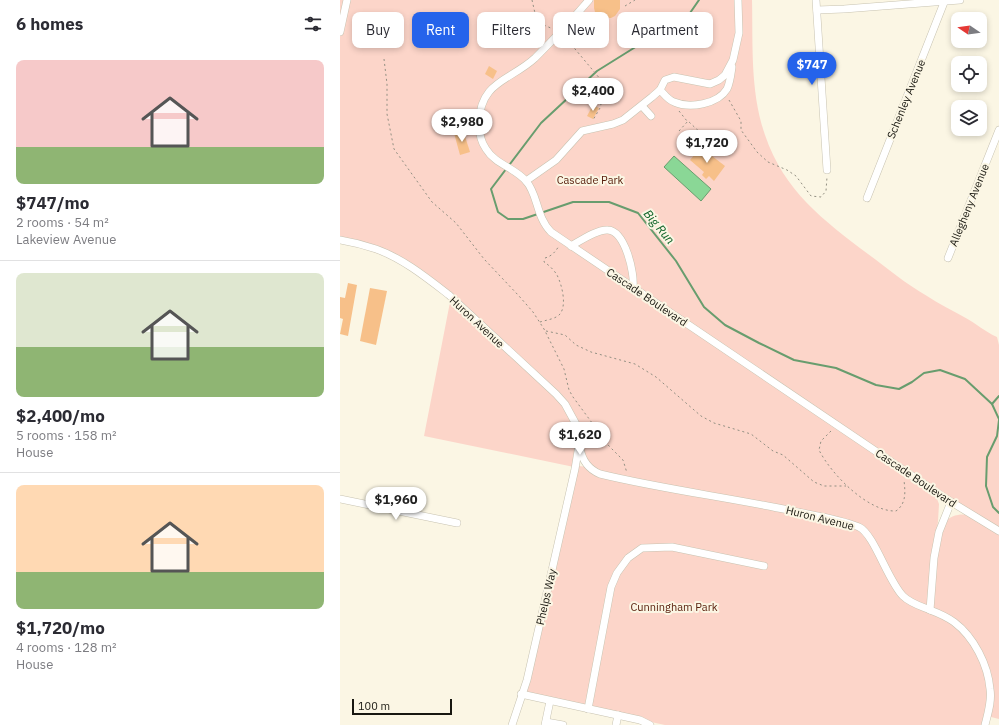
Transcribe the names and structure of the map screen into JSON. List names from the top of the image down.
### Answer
{
  "streets": {
    "street": [
      "Schenley Avenue",
      "Allegheny Avenue",
      "Cascade Boulevard",
      "Huron Avenue",
      "Phelps Way"
    ]
  },
  "crossings": [
    ["Huron Avenue", "Phelps Way"]
  ],
  "water": ["Big Run"],
  "parks": ["Cascade Park", "Cunningham Park"],
  "scale_bar": "100 m",
  "north": "left",
  "page": {
    "heading": "6 homes",
    "chip": [
      "Buy",
      "Rent",
      "Filters",
      "New",
      "Apartment"
    ],
    "list": [
      {
        "name": "$747/mo",
        "note": "2 rooms · 54 m² · Lakeview Avenue"
      },
      {
        "name": "$2,400/mo",
        "note": "5 rooms · 158 m² · House"
      },
      {
        "name": "$1,720/mo",
        "note": "4 rooms · 128 m² · House"
      }
    ],
    "price": [
      "$747",
      "$2,400",
      "$2,980",
      "$1,720",
      "$1,620",
      "$1,960"
    ],
    "scale": "100 m"
  }
}
